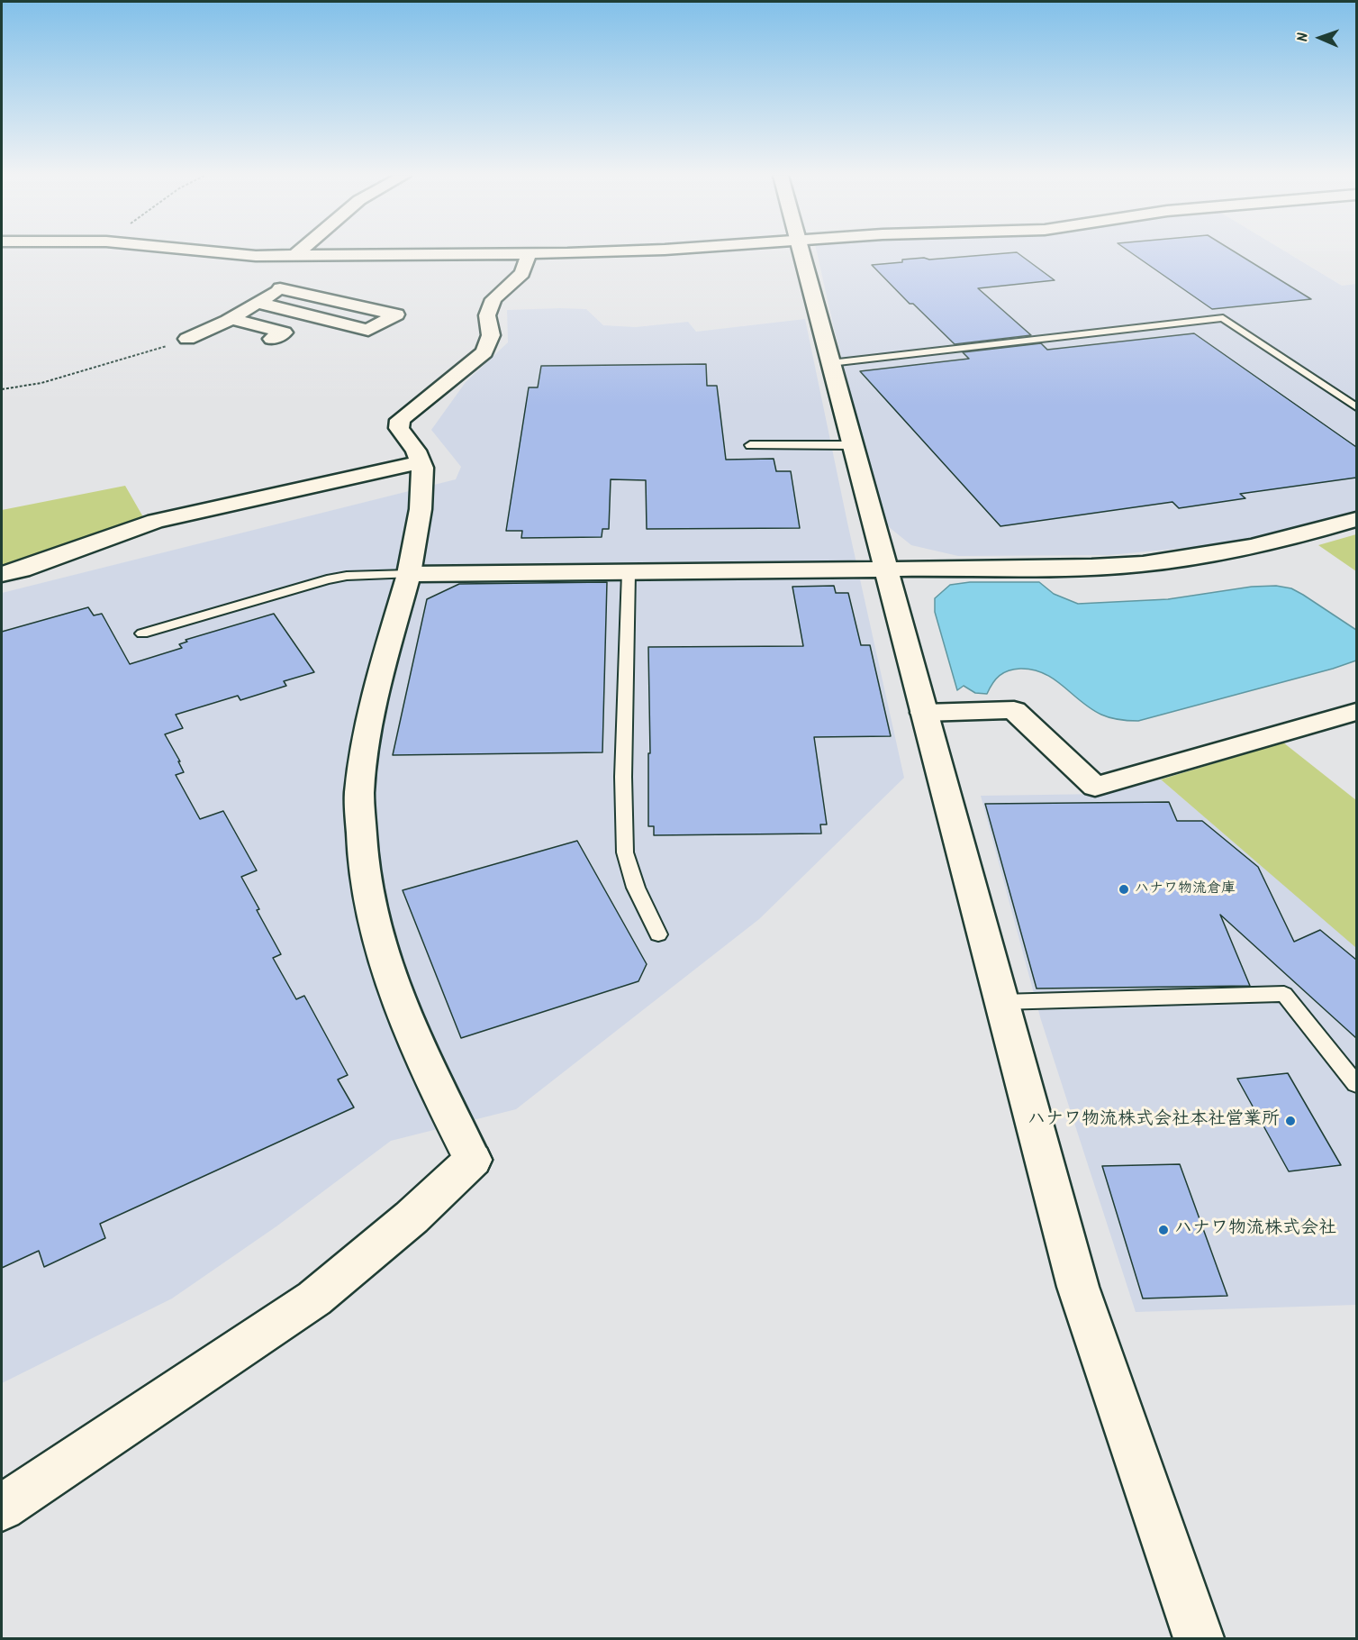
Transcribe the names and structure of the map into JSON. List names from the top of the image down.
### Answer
{
  "places": ["ハナワ物流倉庫", "ハナワ物流株式会社本社営業所", "ハナワ物流株式会社"],
  "north": "left"
}
